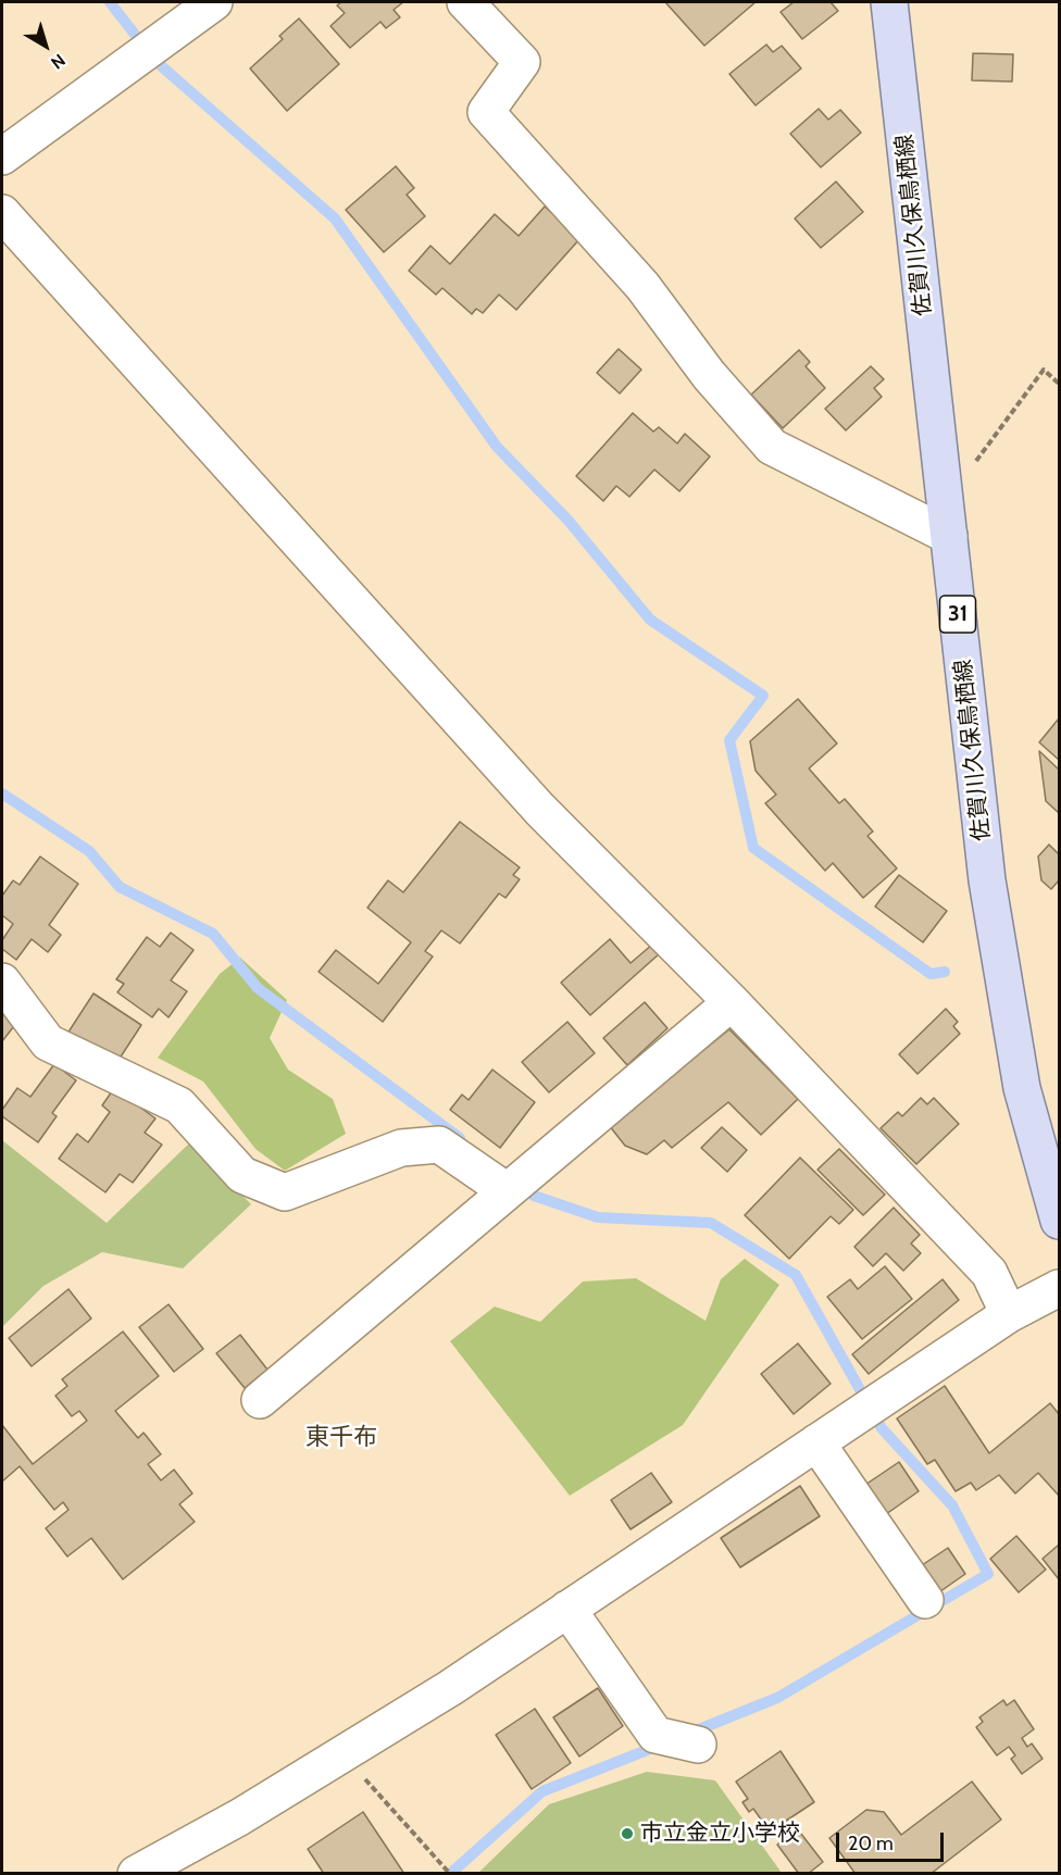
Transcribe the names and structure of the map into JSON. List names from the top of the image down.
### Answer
{
  "streets": {
    "main road": ["佐賀川久保鳥栖線", "31"]
  },
  "districts": ["東千布"],
  "places": ["市立金立小学校"],
  "scale_bar": "20 m",
  "north": "bottom right"
}
